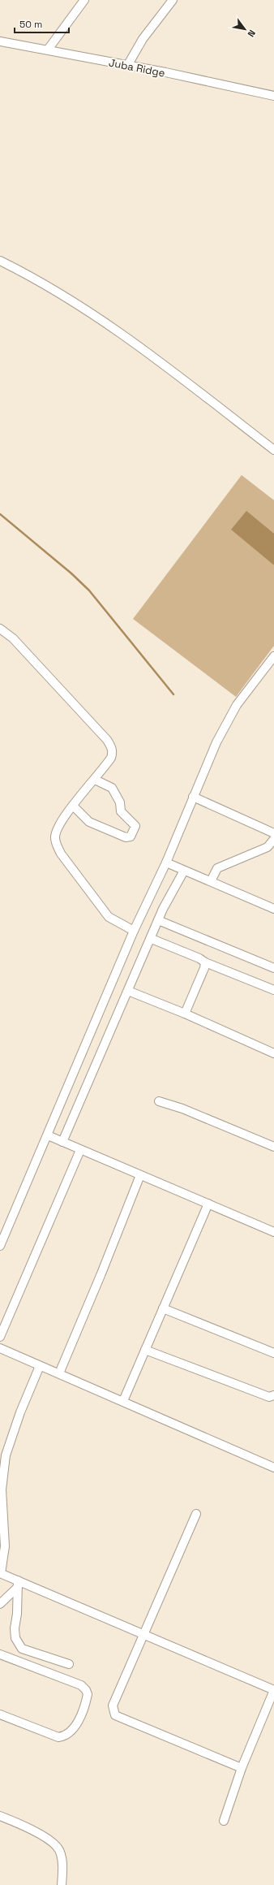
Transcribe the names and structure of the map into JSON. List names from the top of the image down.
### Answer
{
  "streets": {
    "street": ["Juba Ridge"]
  },
  "scale_bar": "50 m",
  "north": "bottom right"
}
